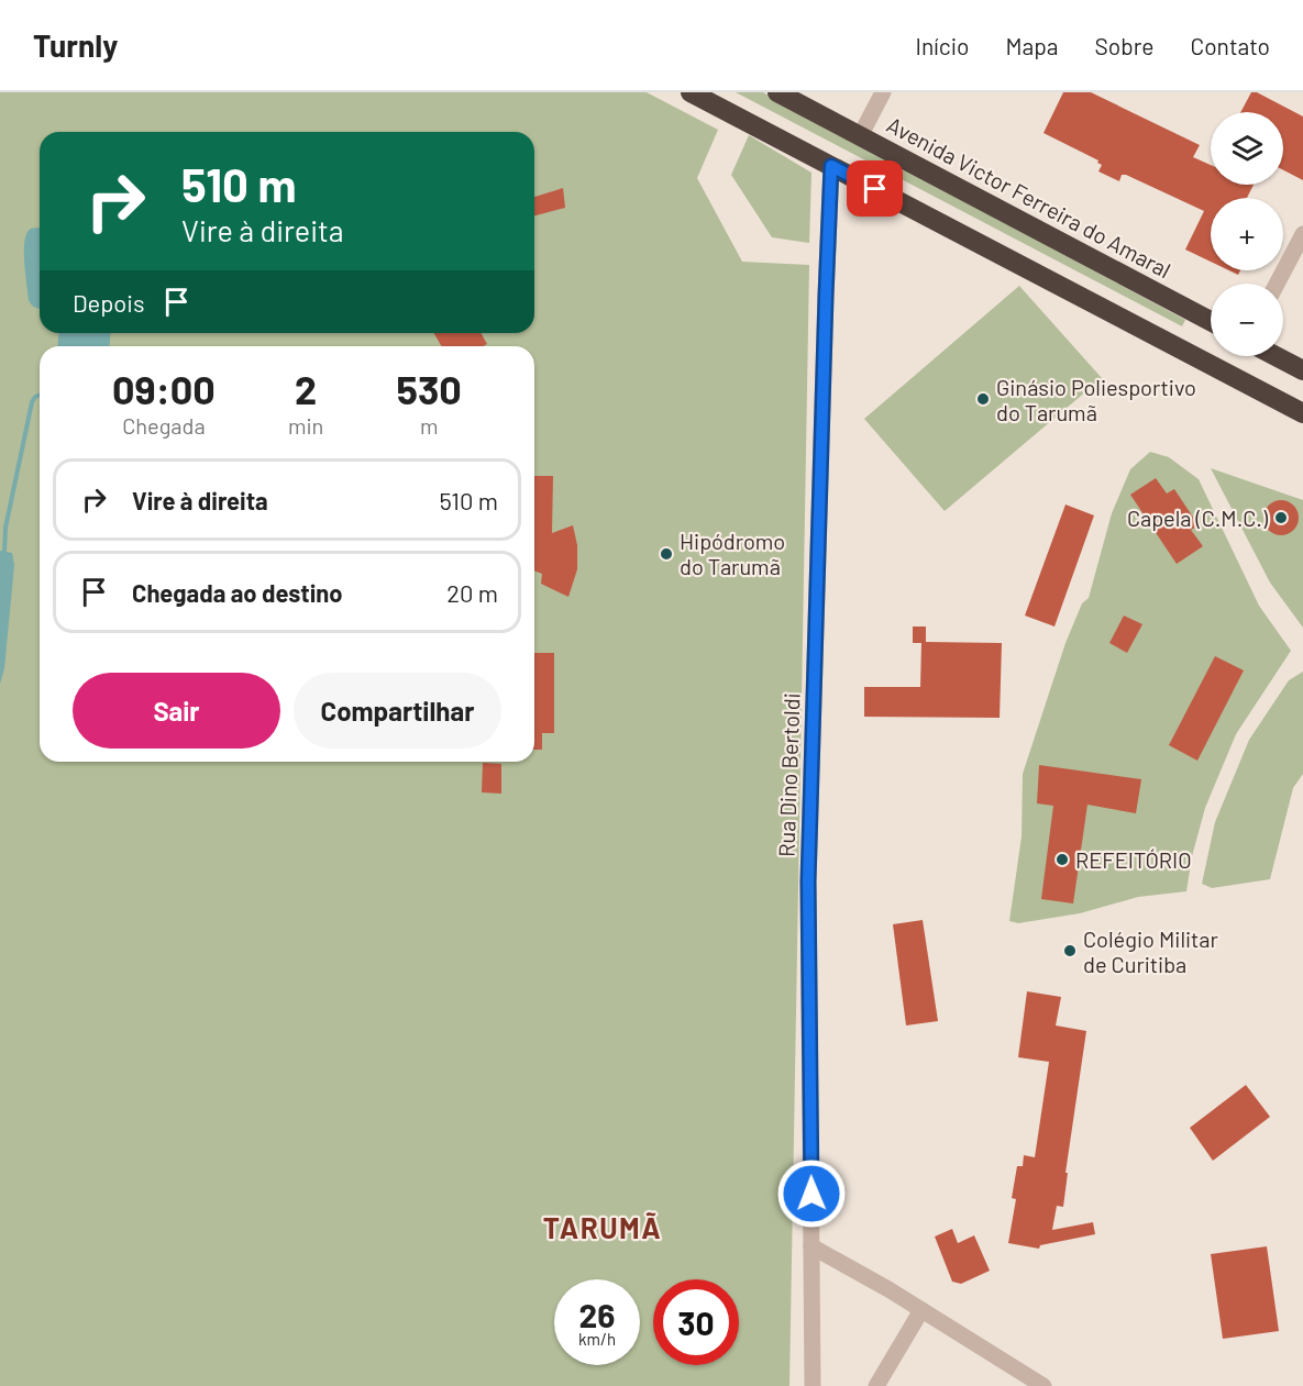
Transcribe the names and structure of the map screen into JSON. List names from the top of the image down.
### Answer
{
  "streets": {
    "highway": ["Avenida Victor Ferreira do Amaral"],
    "street": ["Rua Dino Bertoldi"]
  },
  "districts": ["TARUMÃ"],
  "places": [
    "Ginásio Poliesportivo do Tarumã",
    "Capela (C.M.C.)",
    "Hipódromo do Tarumã",
    "REFEITÓRIO",
    "Colégio Militar de Curitiba"
  ],
  "page": {
    "header": "Turnly",
    "nav": [
      "Início",
      "Mapa",
      "Sobre",
      "Contato"
    ],
    "map_buttons": ["+", "−"],
    "turn": ["510 m", "Vire à direita"],
    "then": "Depois",
    "eta": [
      "09:00",
      "Chegada",
      "2",
      "min",
      "530",
      "m"
    ],
    "list": [
      {
        "name": "Vire à direita",
        "value": "510 m"
      },
      {
        "name": "Chegada ao destino",
        "value": "20 m"
      }
    ],
    "buttons": ["Sair", "Compartilhar"],
    "speed": "26 km/h",
    "limit": "30"
  }
}
